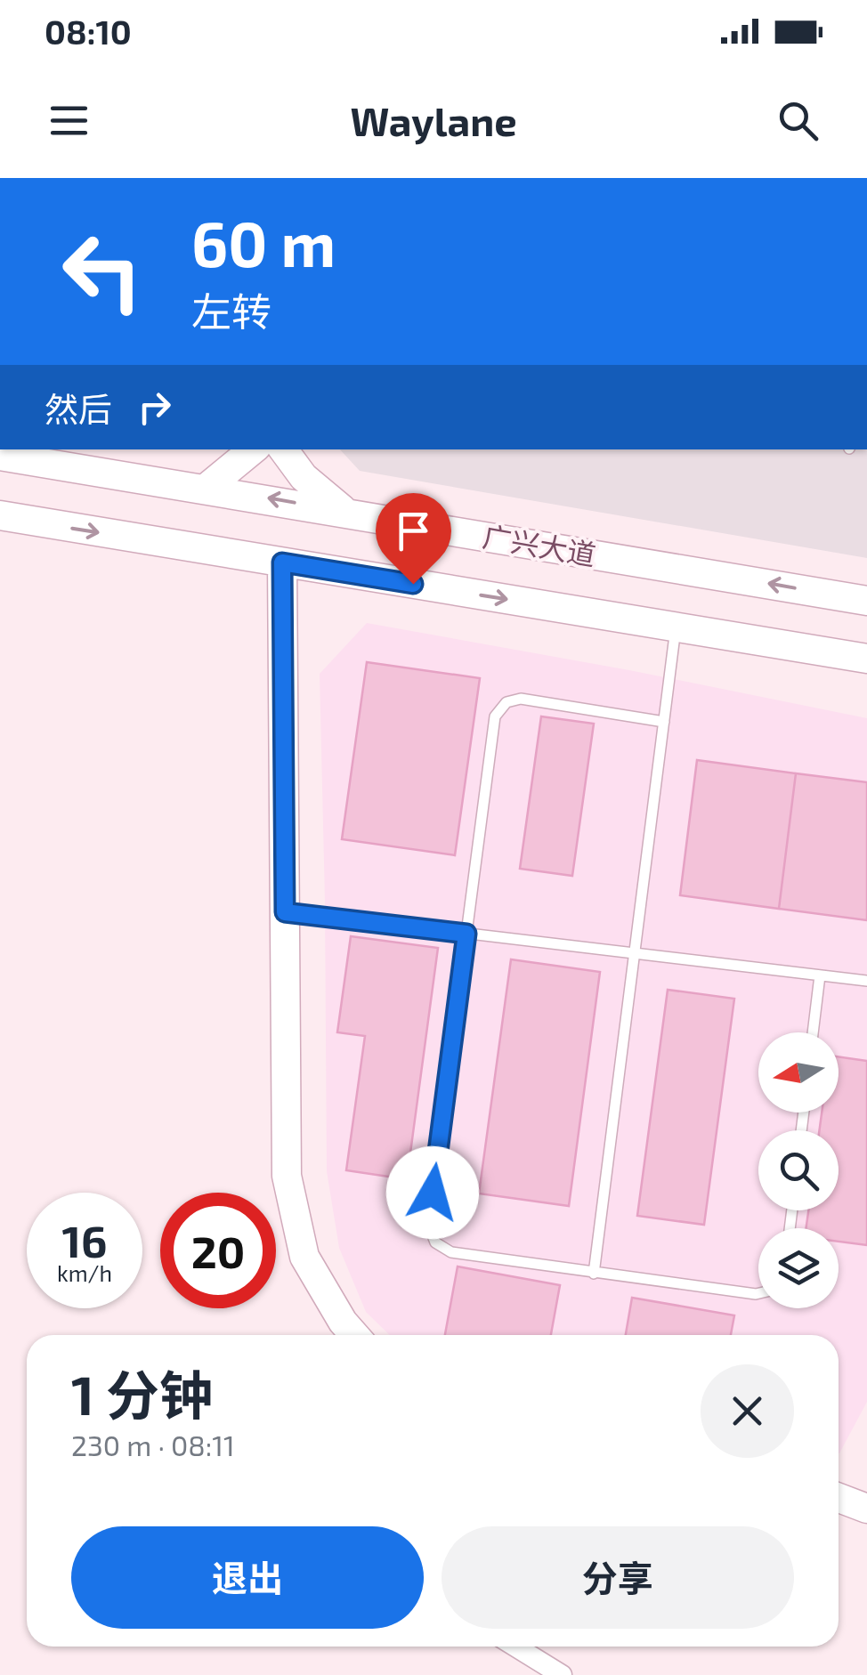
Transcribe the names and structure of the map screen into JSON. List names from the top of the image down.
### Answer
{
  "streets": {
    "main road": ["广兴大道"]
  },
  "north": "left",
  "page": {
    "status": "08:10",
    "header": "Waylane",
    "turn": ["60 m", "左转"],
    "then": "然后",
    "speed": "16 km/h",
    "limit": "20",
    "heading": ["1 分钟", "230 m · 08:11"],
    "buttons": ["退出", "分享"]
  }
}
